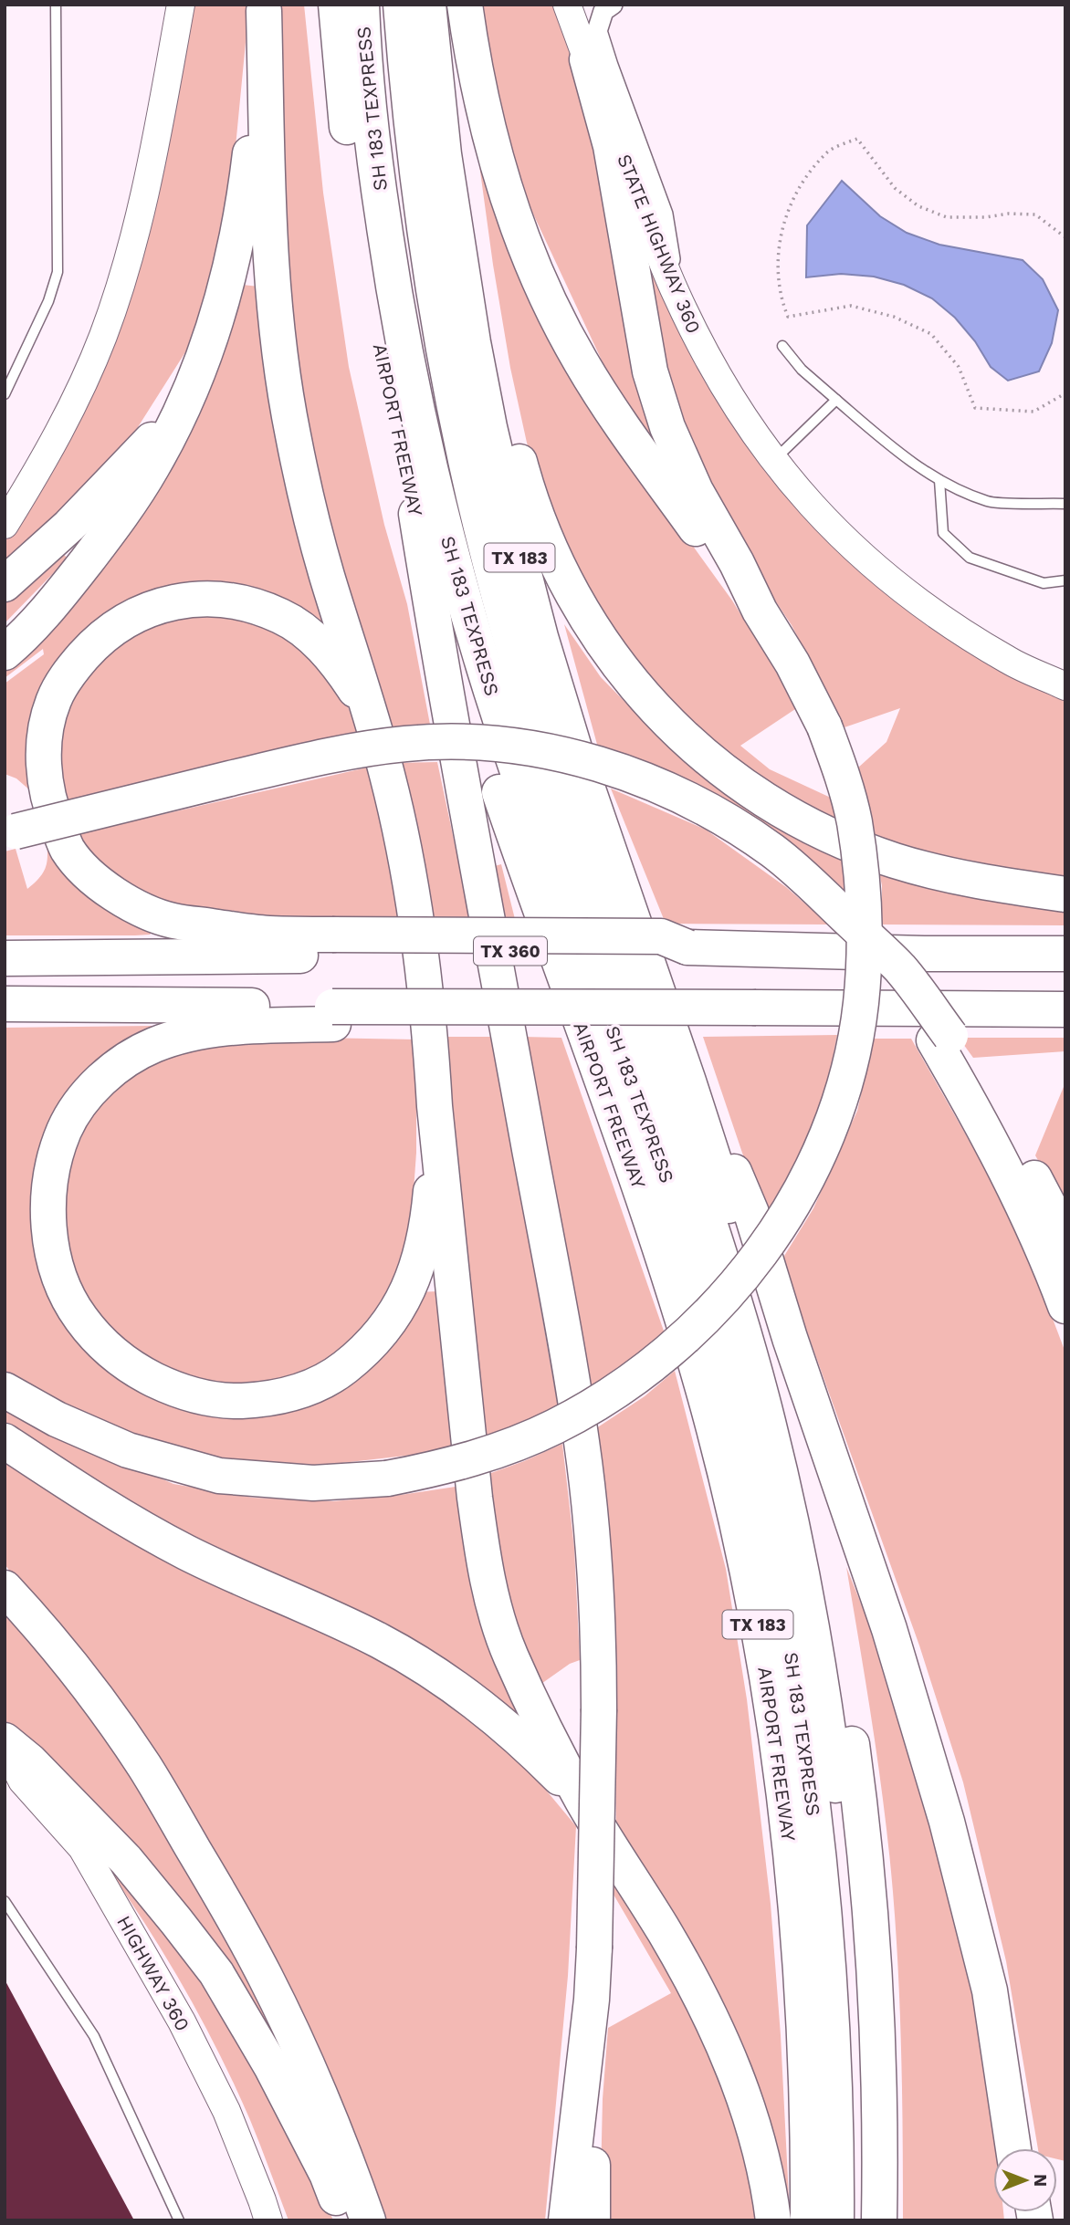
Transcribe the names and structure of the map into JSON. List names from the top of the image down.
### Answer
{
  "streets": {
    "highway": [
      "SH 183 TEXPRESS",
      "AIRPORT FREEWAY",
      "TX 183",
      "TX 360"
    ],
    "main road": ["STATE HIGHWAY 360", "HIGHWAY 360"]
  },
  "north": "right"
}
